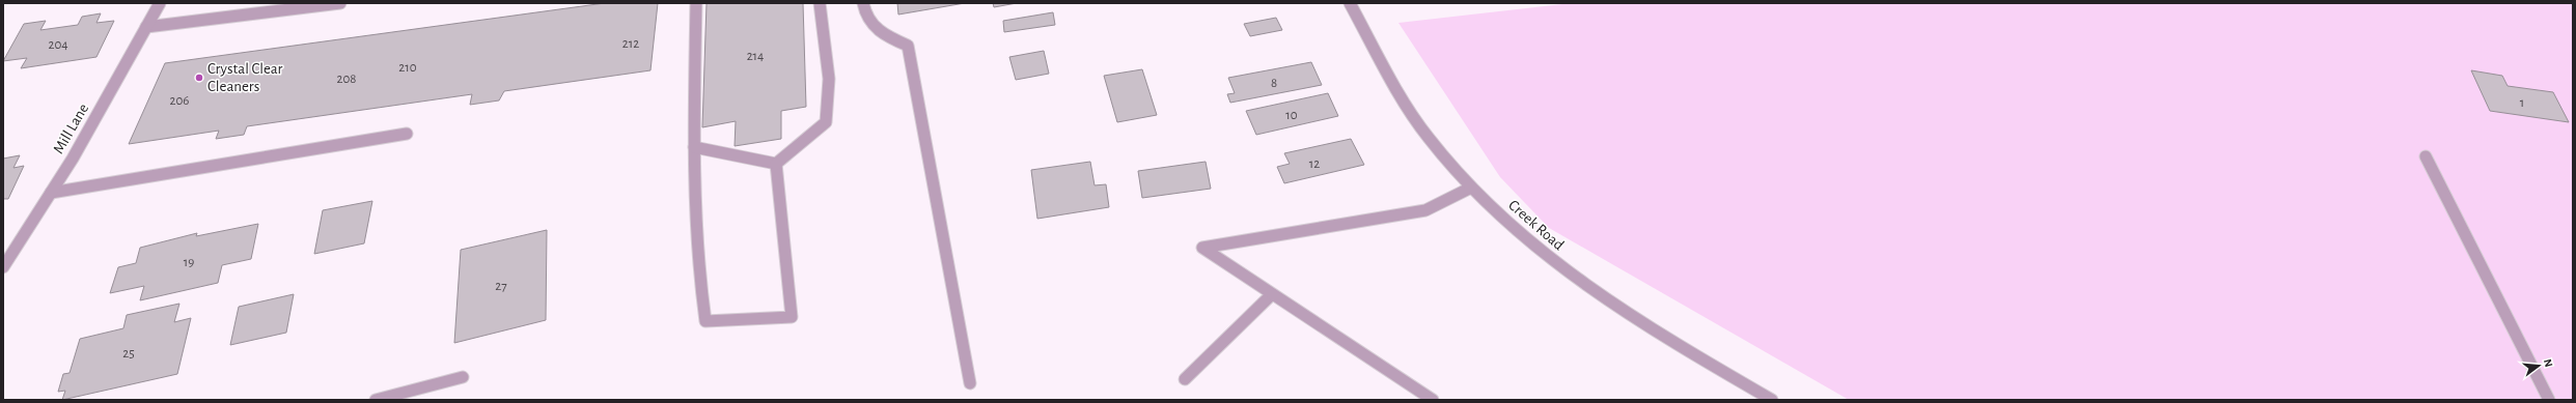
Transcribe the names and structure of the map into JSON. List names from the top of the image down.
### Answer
{
  "streets": {
    "street": ["Mill Lane", "Creek Road"]
  },
  "places": ["Crystal Clear Cleaners"],
  "house_numbers": [
    "212",
    "204",
    "214",
    "210",
    "208",
    "8",
    "206",
    "1",
    "10",
    "12",
    "19",
    "27",
    "25"
  ],
  "north": "right"
}
